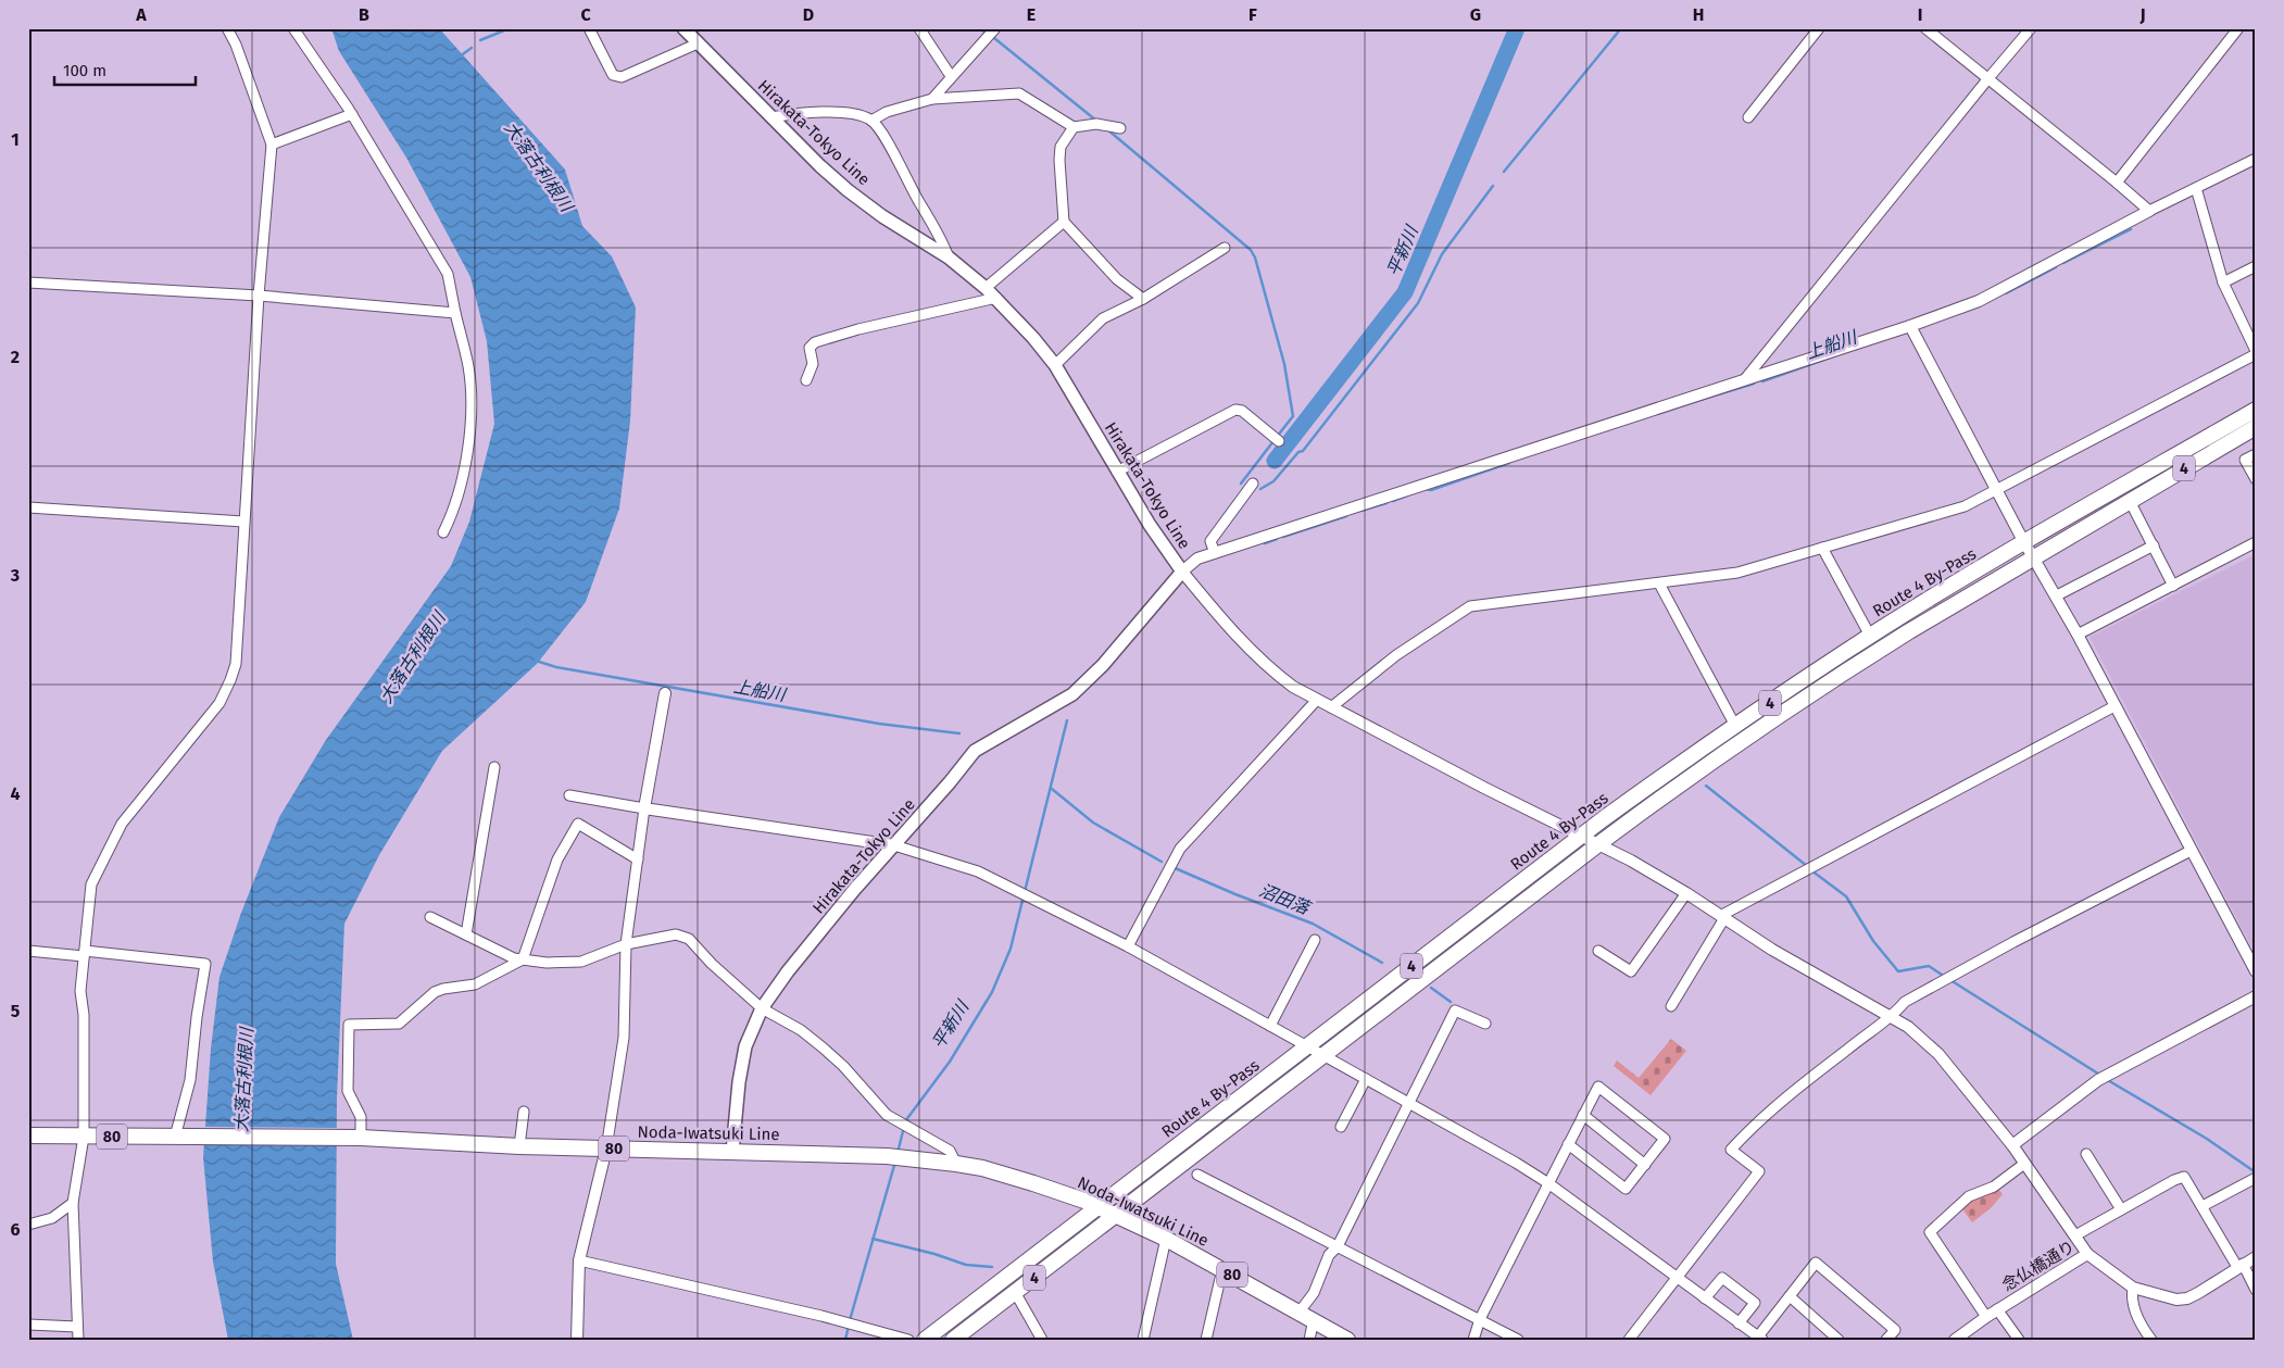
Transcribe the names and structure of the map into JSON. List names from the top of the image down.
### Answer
{
  "streets": {
    "main road": [
      "Hirakata-Tokyo Line",
      "4",
      "Route 4 By-Pass",
      "Noda-Iwatsuki Line",
      "80"
    ],
    "street": ["念仏橋通り"]
  },
  "crossings": [
    ["Hirakata-Tokyo Line", "Noda-Iwatsuki Line"],
    ["Route 4 By-Pass", "Noda-Iwatsuki Line"]
  ],
  "water": [
    "大落古利根川",
    "平新川",
    "上船川",
    "沼田落"
  ],
  "scale_bar": "100 m",
  "grid": {
    "columns": [
      "A",
      "B",
      "C",
      "D",
      "E",
      "F",
      "G",
      "H",
      "I",
      "J"
    ],
    "rows": [
      "1",
      "2",
      "3",
      "4",
      "5",
      "6"
    ]
  }
}
